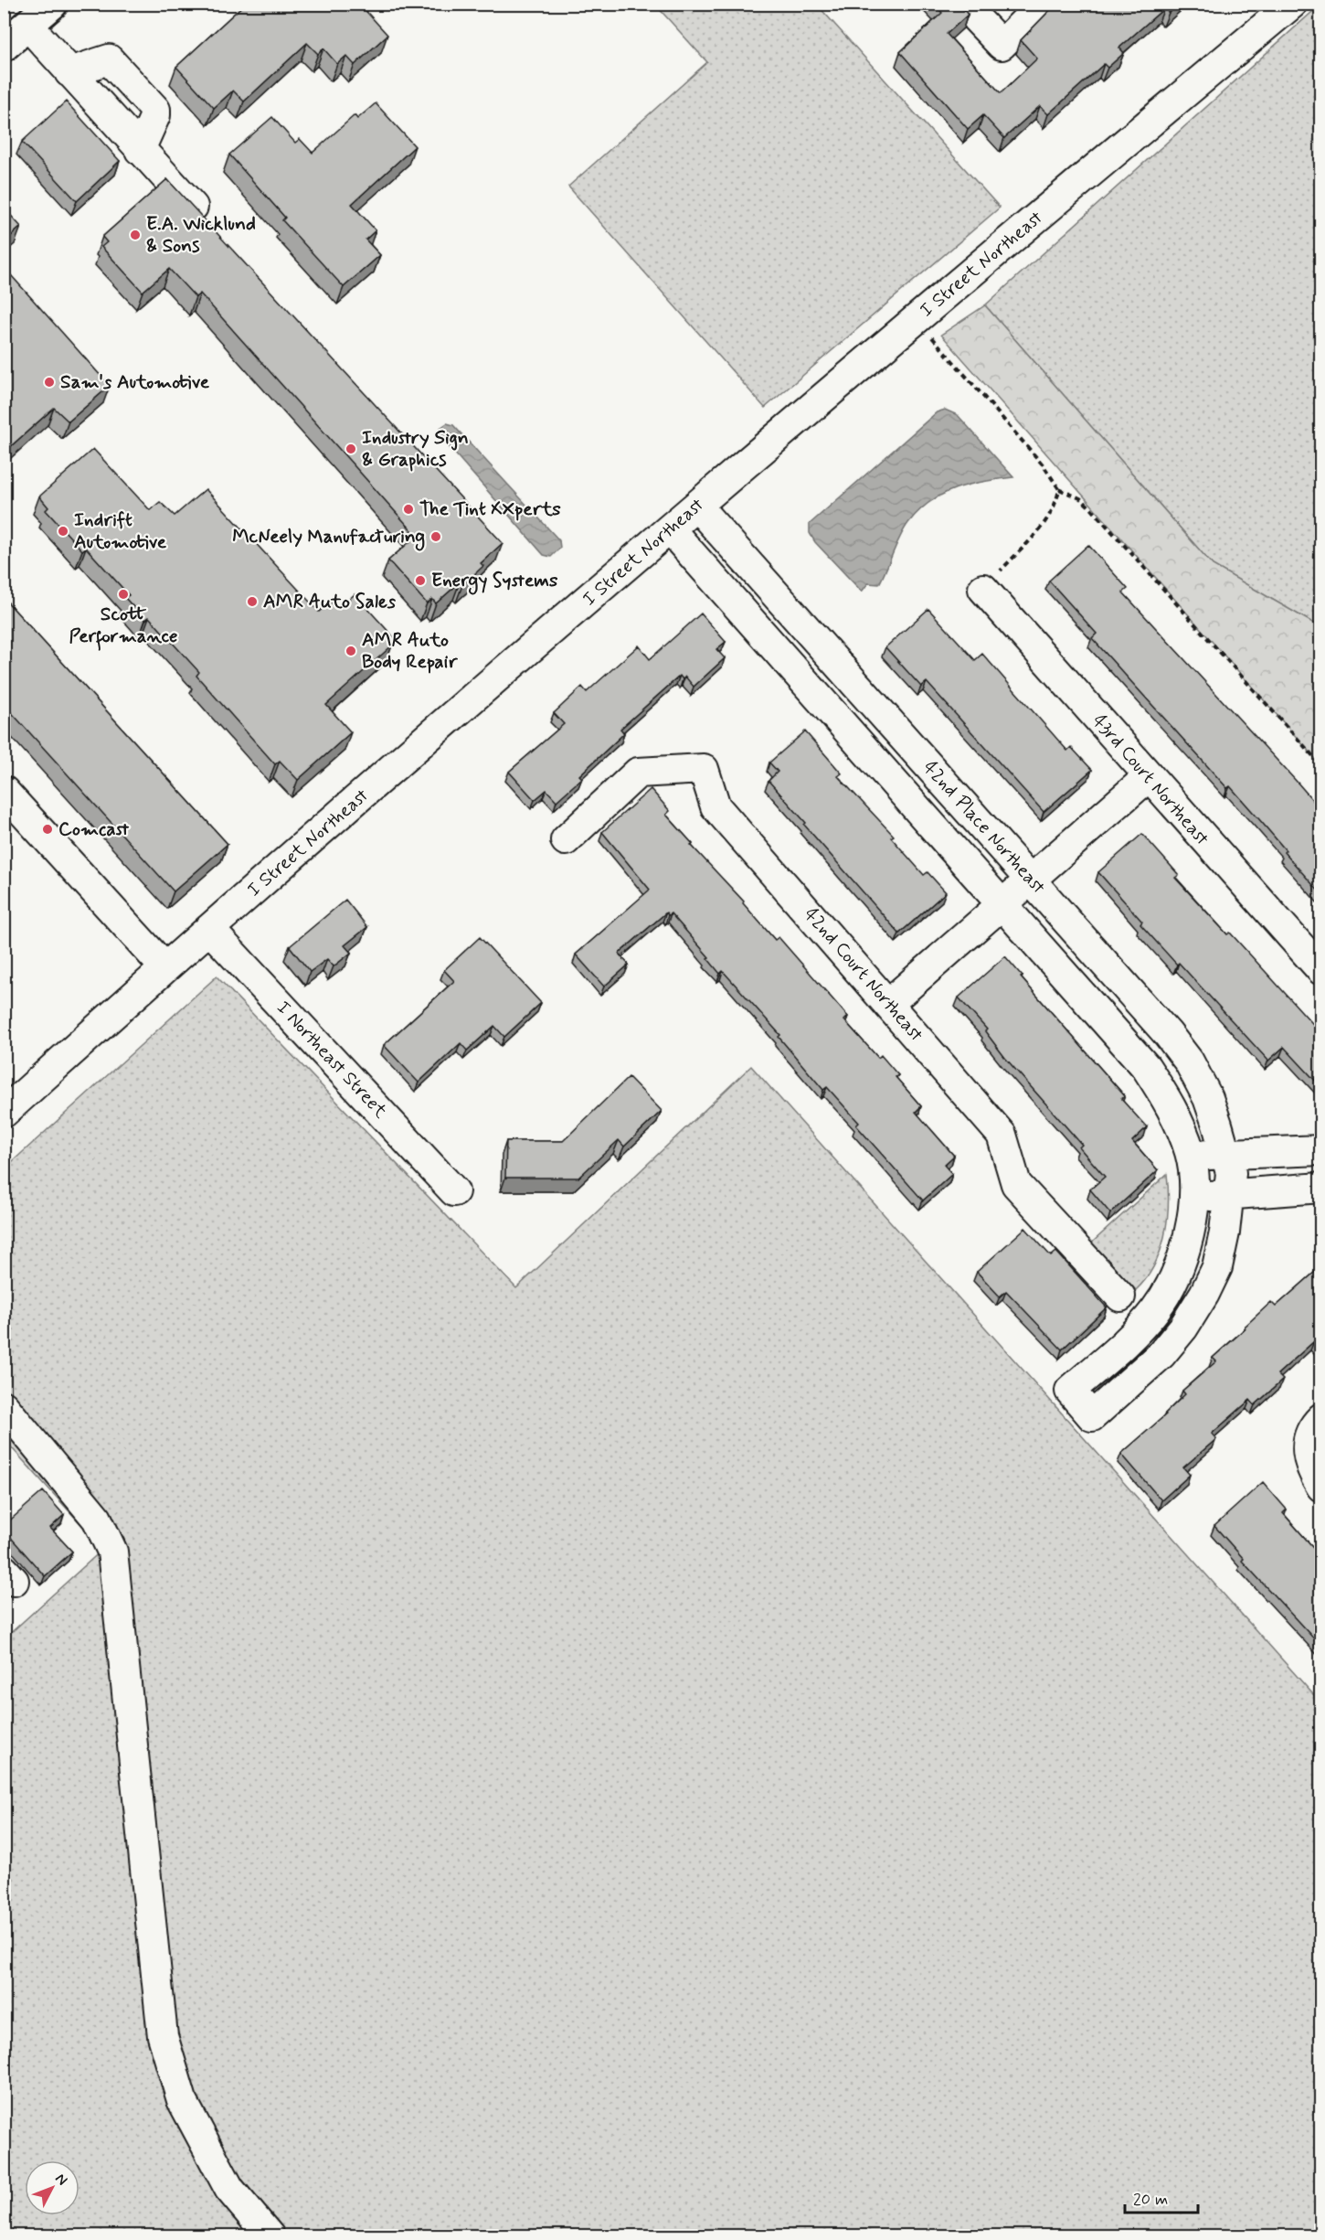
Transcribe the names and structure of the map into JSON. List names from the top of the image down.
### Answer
{
  "streets": {
    "street": [
      "I Street Northeast",
      "43rd Court Northeast",
      "42nd Place Northeast",
      "42nd Court Northeast",
      "I Northeast Street"
    ]
  },
  "crossings": [
    ["I Street Northeast", "42nd Place Northeast"],
    ["I Street Northeast", "I Northeast Street"]
  ],
  "places": [
    "E.A. Wicklund & Sons",
    "Sam's Automotive",
    "Industry Sign & Graphics",
    "The Tint XXperts",
    "Indrift Automotive",
    "McNeely Manufacturing",
    "Energy Systems",
    "Scott Performance",
    "AMR Auto Sales",
    "AMR Auto Body Repair",
    "Comcast"
  ],
  "scale_bar": "20 m",
  "north": "top right"
}
